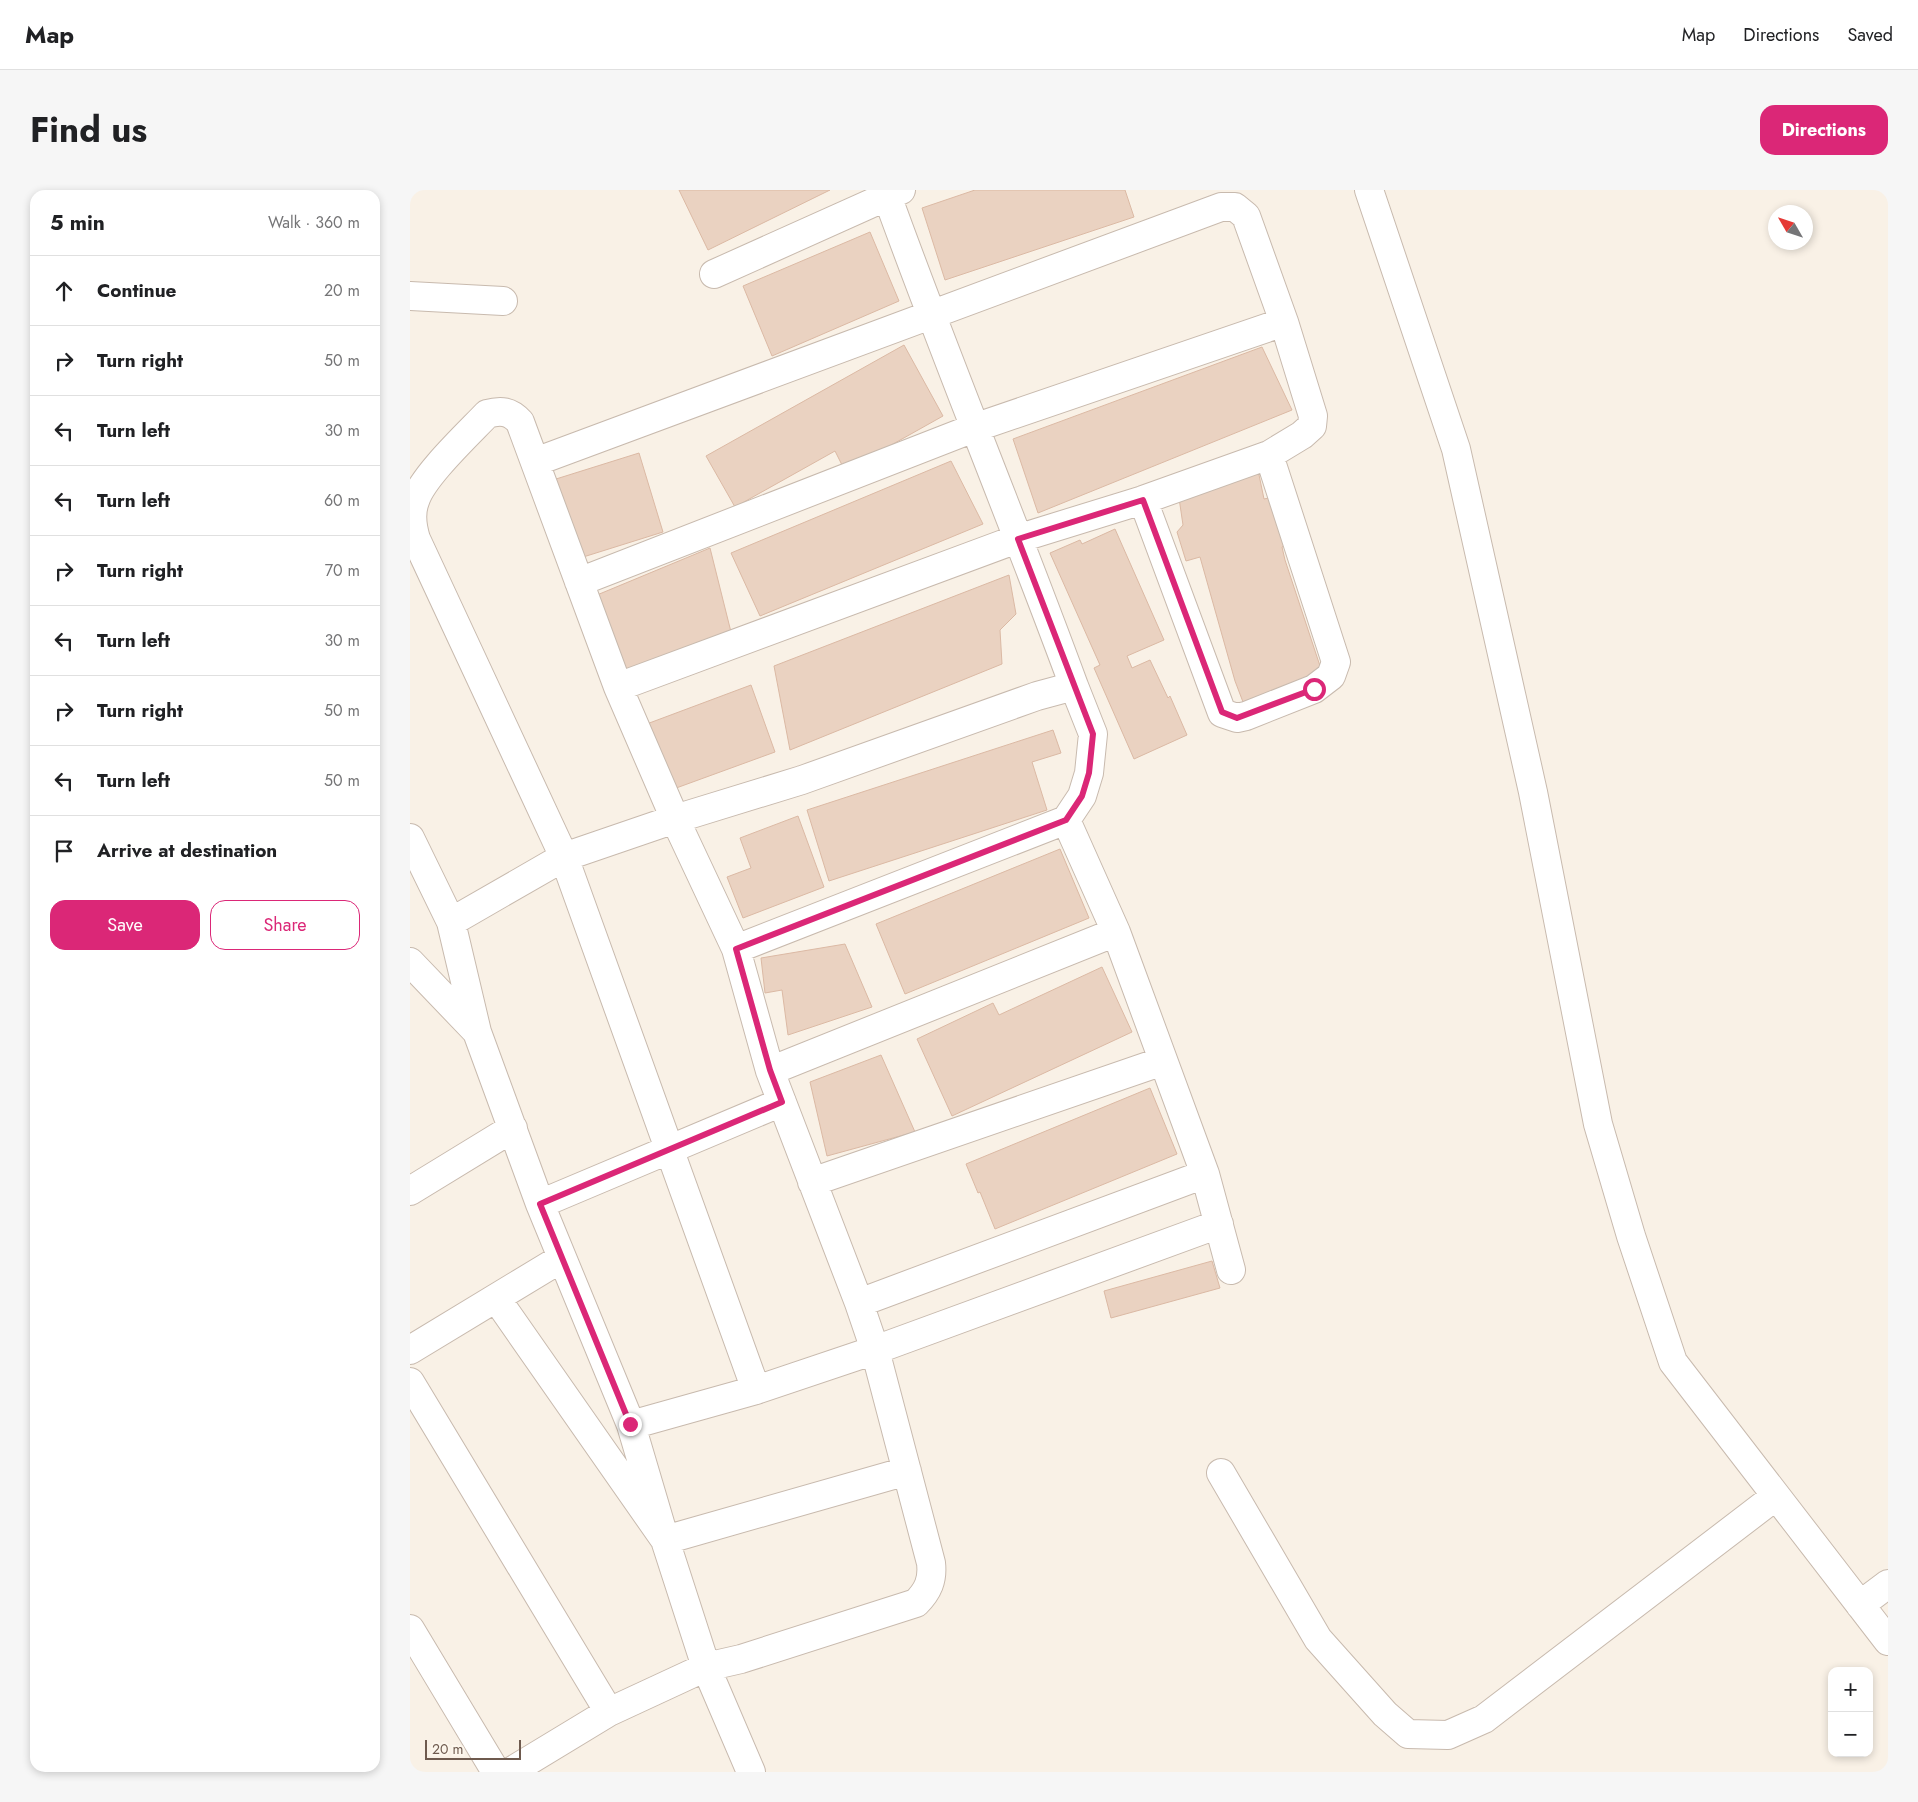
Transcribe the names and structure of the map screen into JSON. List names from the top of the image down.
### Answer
{
  "scale_bar": "20 m",
  "north": "top left",
  "page": {
    "header": "Map",
    "nav": ["Map", "Directions", "Saved"],
    "title": "Find us",
    "buttons": [
      "Directions",
      ["Save", "Share"]
    ],
    "heading": ["5 min", "Walk · 360 m"],
    "list": [
      ["Continue", "20 m"],
      ["Turn right", "50 m"],
      ["Turn left", "30 m"],
      ["Turn left", "60 m"],
      ["Turn right", "70 m"],
      ["Turn left", "30 m"],
      ["Turn right", "50 m"],
      ["Turn left", "50 m"],
      "Arrive at destination"
    ],
    "map_buttons": ["+", "−"],
    "scale": "20 m"
  }
}
